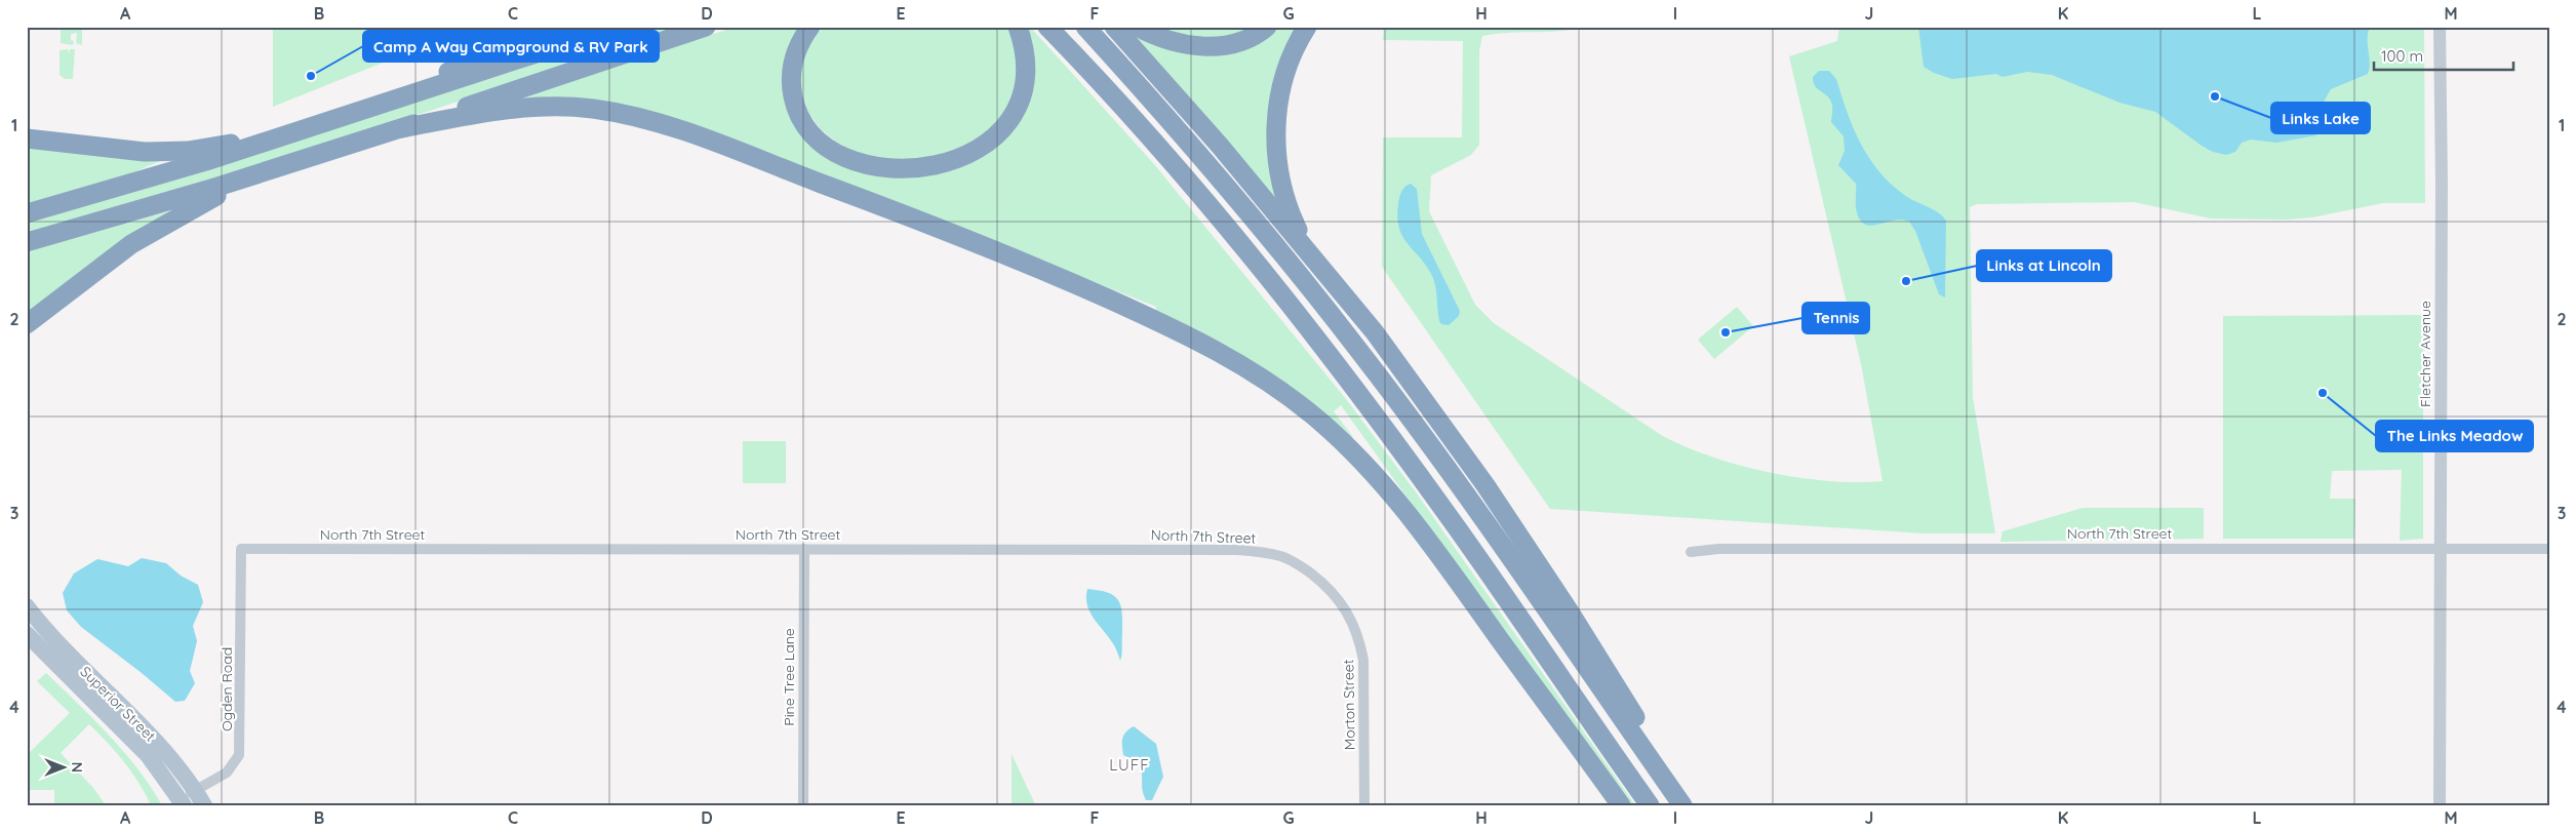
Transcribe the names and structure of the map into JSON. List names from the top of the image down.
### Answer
{
  "streets": {
    "main road": ["Superior Street"],
    "street": [
      "Fletcher Avenue",
      "North 7th Street",
      "Pine Tree Lane",
      "Ogden Road",
      "Morton Street"
    ]
  },
  "crossings": [
    ["Fletcher Avenue", "North 7th Street"],
    ["North 7th Street", "Pine Tree Lane"],
    ["North 7th Street", "Ogden Road"],
    ["North 7th Street", "Morton Street"],
    ["Ogden Road", "Superior Street"]
  ],
  "districts": ["LUFF"],
  "places": [
    "Camp A Way Campground & RV Park",
    "Links Lake",
    "Links at Lincoln",
    "Tennis",
    "The Links Meadow"
  ],
  "scale_bar": "100 m",
  "north": "right",
  "grid": {
    "columns": [
      "A",
      "B",
      "C",
      "D",
      "E",
      "F",
      "G",
      "H",
      "I",
      "J",
      "K",
      "L",
      "M"
    ],
    "rows": [
      "1",
      "2",
      "3",
      "4"
    ]
  }
}
